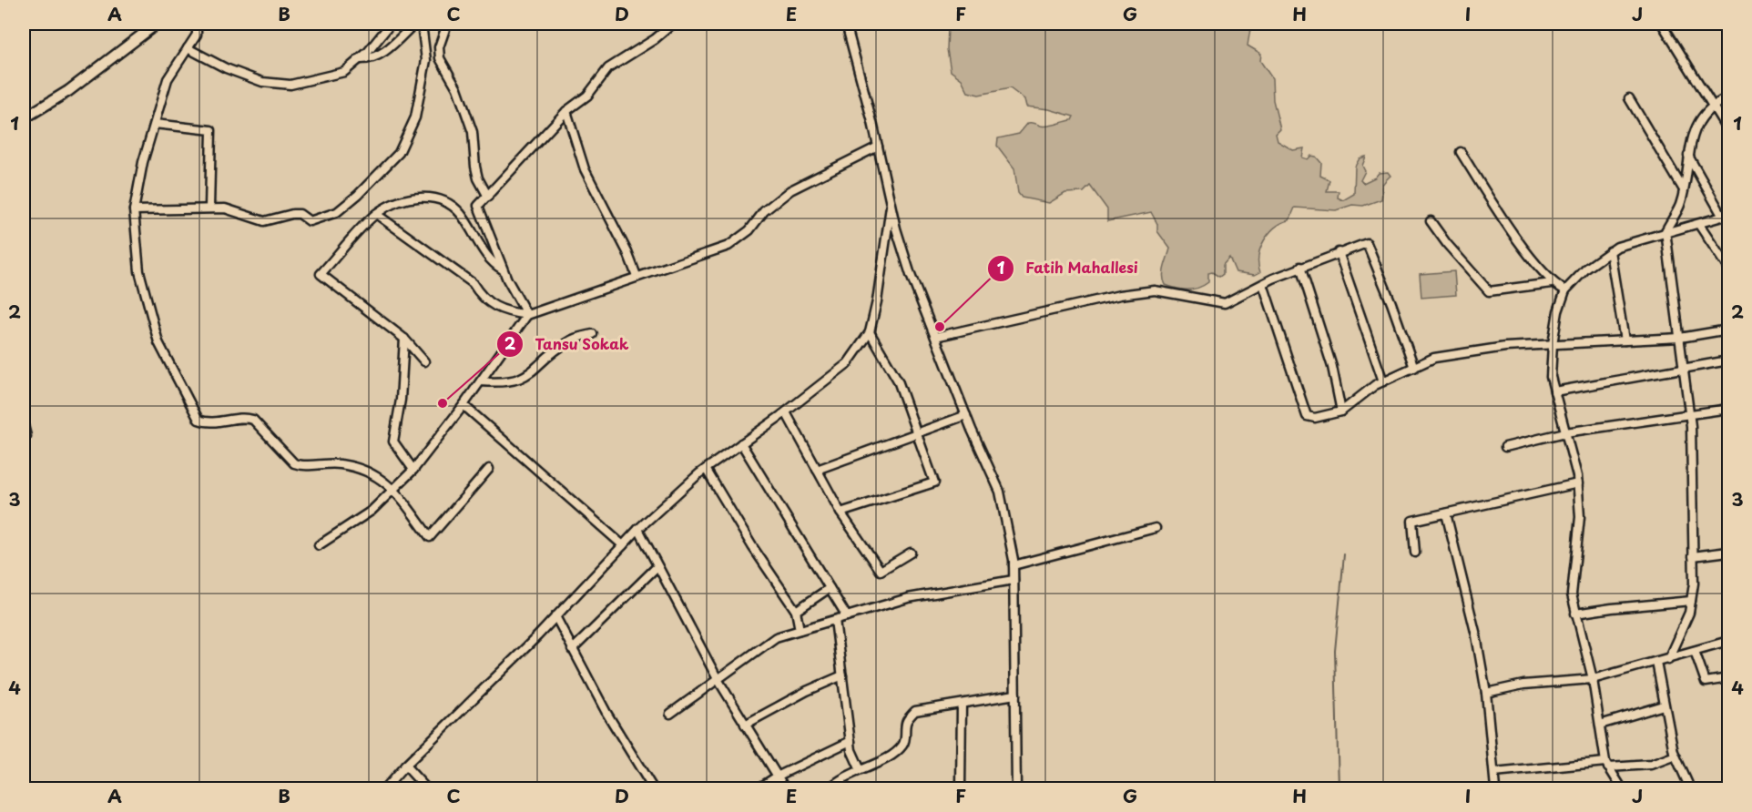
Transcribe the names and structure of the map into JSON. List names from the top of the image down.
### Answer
{
  "places": ["Fatih Mahallesi", "Tansu Sokak"],
  "grid": {
    "columns": [
      "A",
      "B",
      "C",
      "D",
      "E",
      "F",
      "G",
      "H",
      "I",
      "J"
    ],
    "rows": [
      "1",
      "2",
      "3",
      "4"
    ]
  }
}
